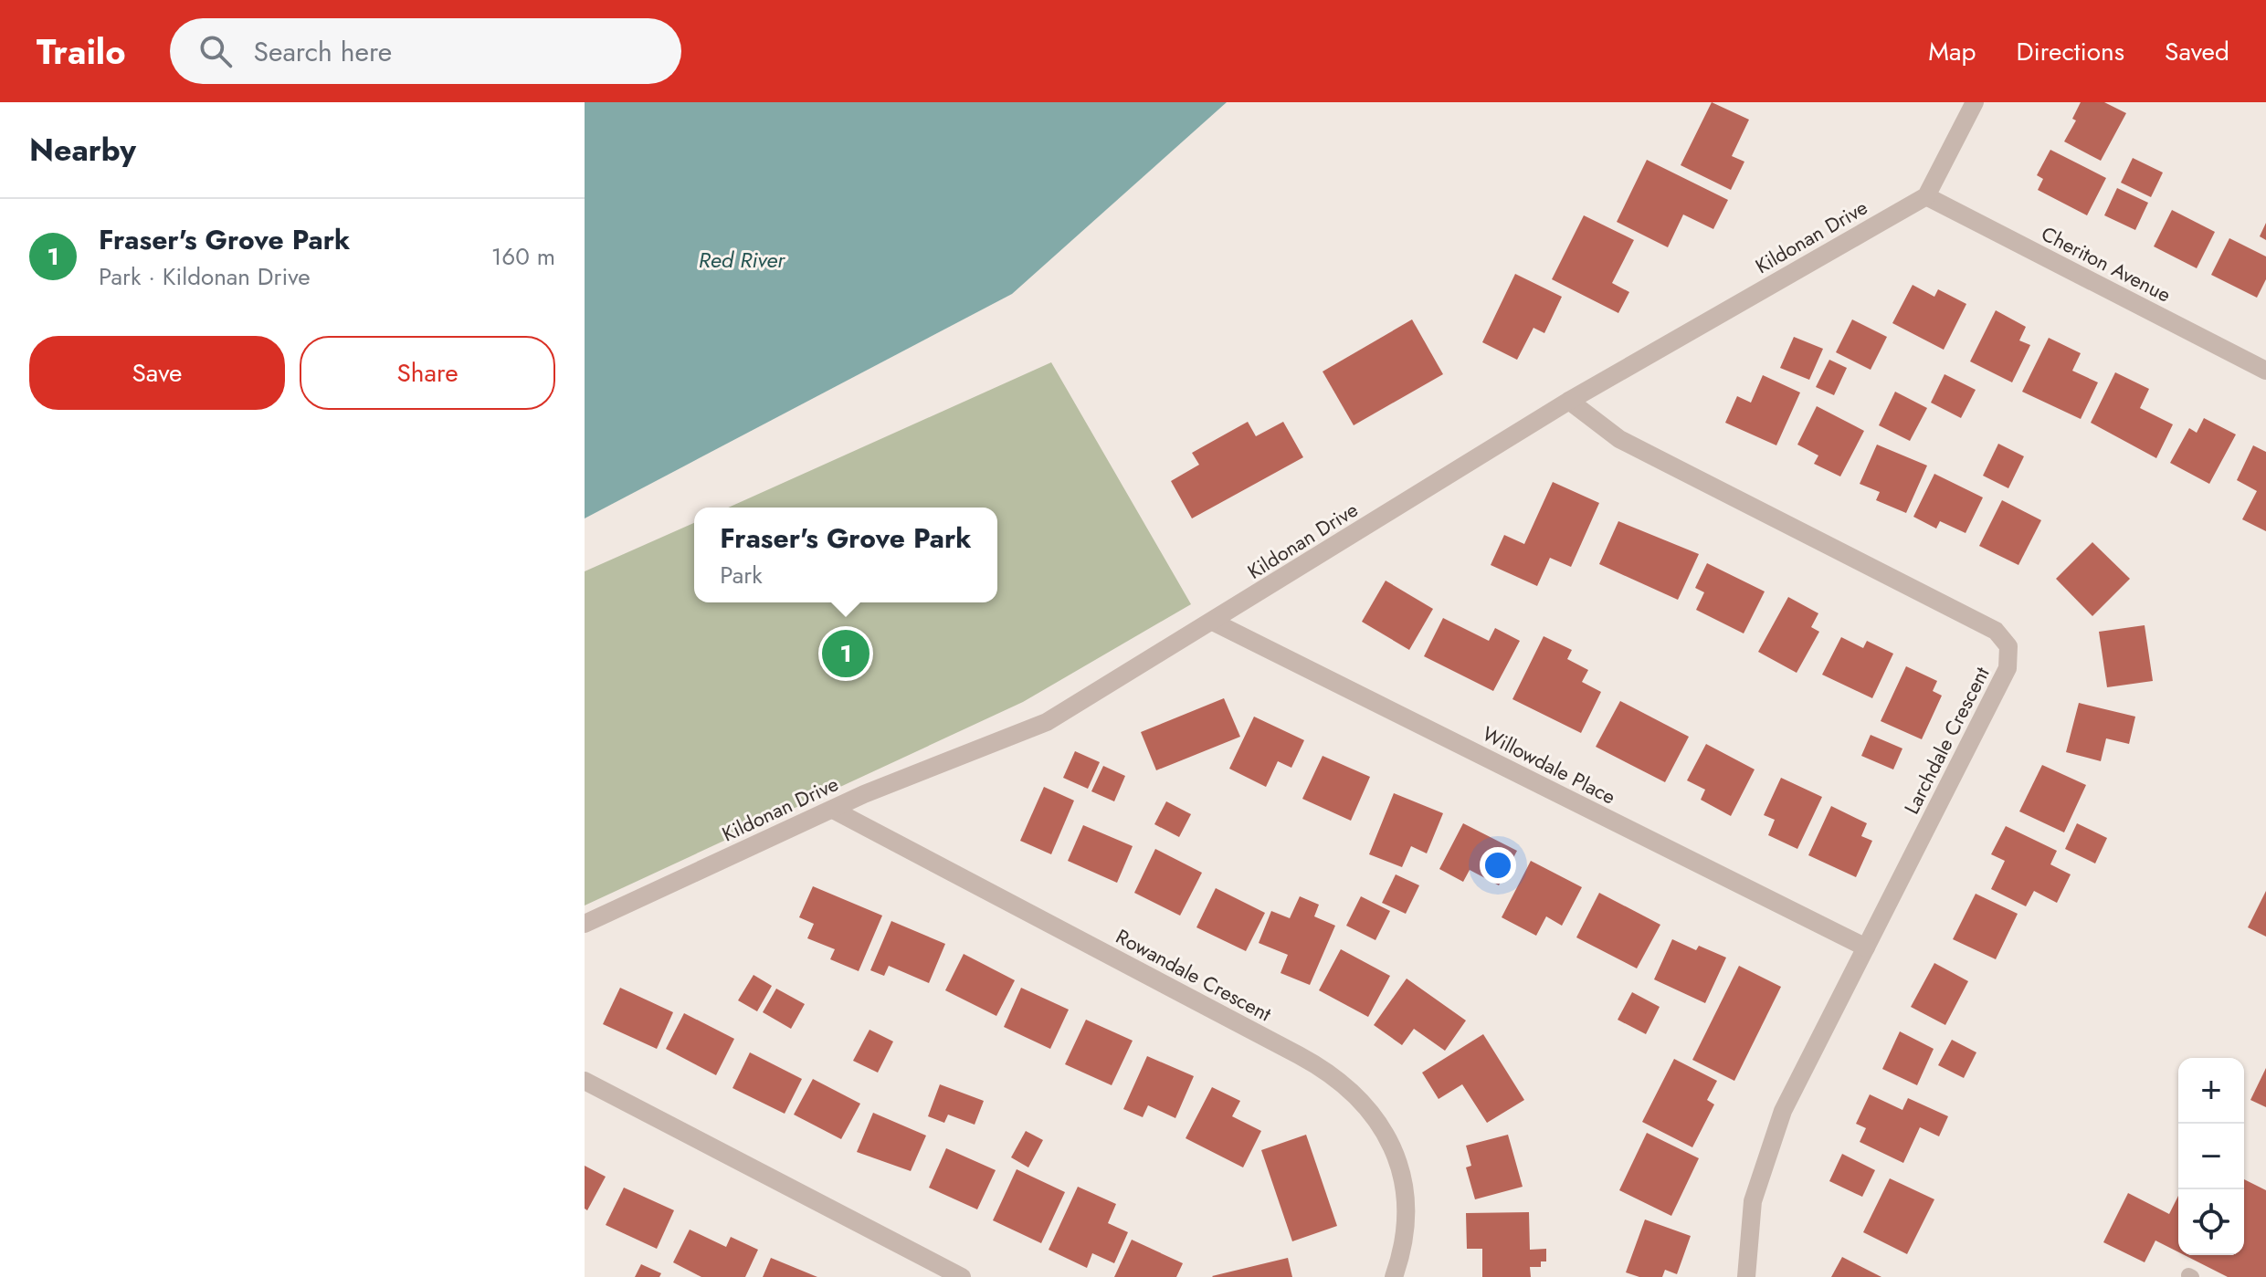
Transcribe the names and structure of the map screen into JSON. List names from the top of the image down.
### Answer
{
  "streets": {
    "street": [
      "Kildonan Drive",
      "Cheriton Avenue",
      "Larchdale Crescent",
      "Willowdale Place",
      "Rowandale Crescent"
    ]
  },
  "crossings": [
    ["Kildonan Drive", "Cheriton Avenue"],
    ["Kildonan Drive", "Larchdale Crescent"],
    ["Kildonan Drive", "Willowdale Place"],
    ["Kildonan Drive", "Rowandale Crescent"],
    ["Larchdale Crescent", "Willowdale Place"]
  ],
  "water": ["Red River"],
  "page": {
    "header": "Trailo",
    "search": "Search here",
    "nav": ["Map", "Directions", "Saved"],
    "heading": "Nearby",
    "list": [
      {
        "mark": "1",
        "name": "Fraser's Grove Park",
        "note": "Park · Kildonan Drive",
        "value": "160 m"
      }
    ],
    "buttons": ["Save", "Share"],
    "popup": ["Fraser's Grove Park", "Park"],
    "pins": "1",
    "map_buttons": ["+", "−"]
  }
}
